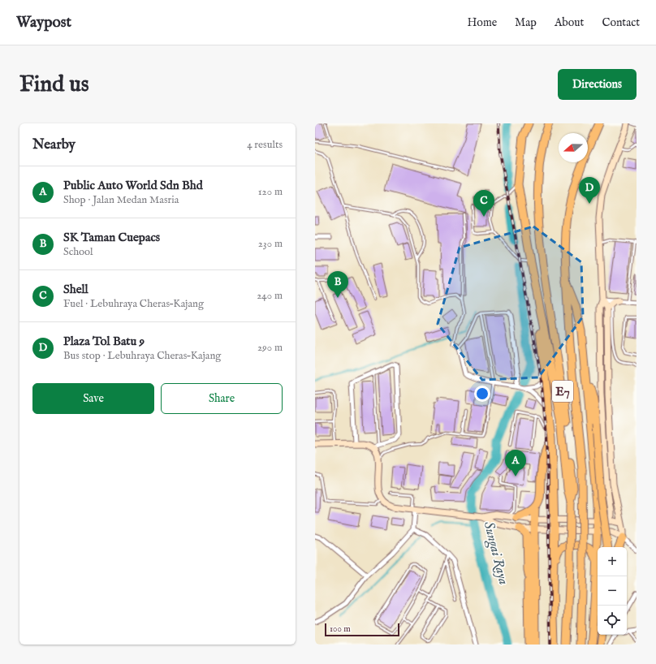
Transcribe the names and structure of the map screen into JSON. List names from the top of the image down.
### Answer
{
  "streets": {
    "highway": ["E7"]
  },
  "water": ["Sungai Raya"],
  "scale_bar": "100 m",
  "north": "left",
  "page": {
    "header": "Waypost",
    "nav": [
      "Home",
      "Map",
      "About",
      "Contact"
    ],
    "buttons": [
      "Directions",
      ["Save", "Share"]
    ],
    "title": "Find us",
    "heading": ["Nearby", "4 results"],
    "list": [
      {
        "mark": "A",
        "name": "Public Auto World Sdn Bhd",
        "note": "Shop · Jalan Medan Masria",
        "value": "120 m"
      },
      {
        "mark": "B",
        "name": "SK Taman Cuepacs",
        "note": "School",
        "value": "230 m"
      },
      {
        "mark": "C",
        "name": "Shell",
        "note": "Fuel · Lebuhraya Cheras–Kajang",
        "value": "240 m"
      },
      {
        "mark": "D",
        "name": "Plaza Tol Batu 9",
        "note": "Bus stop · Lebuhraya Cheras–Kajang",
        "value": "290 m"
      }
    ],
    "pins": [
      "D",
      "C",
      "B",
      "A"
    ],
    "map_buttons": ["+", "−"],
    "scale": "100 m"
  }
}
